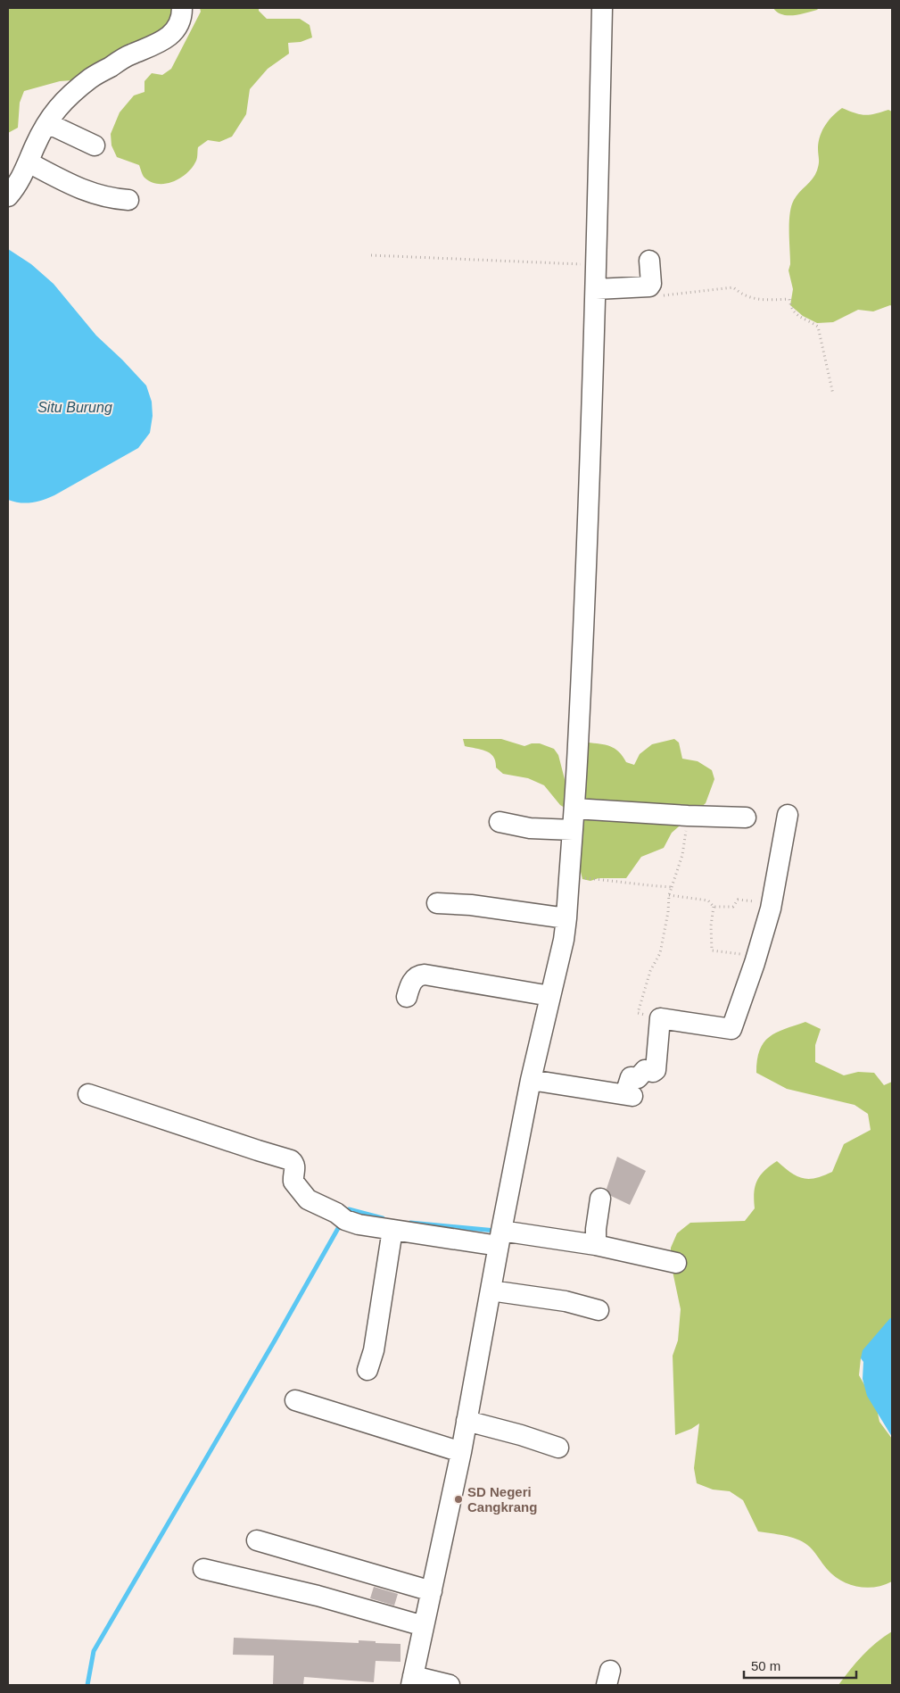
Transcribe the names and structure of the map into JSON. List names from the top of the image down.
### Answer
{
  "water": ["Situ Burung"],
  "places": ["SD Negeri Cangkrang"],
  "scale_bar": "50 m"
}
